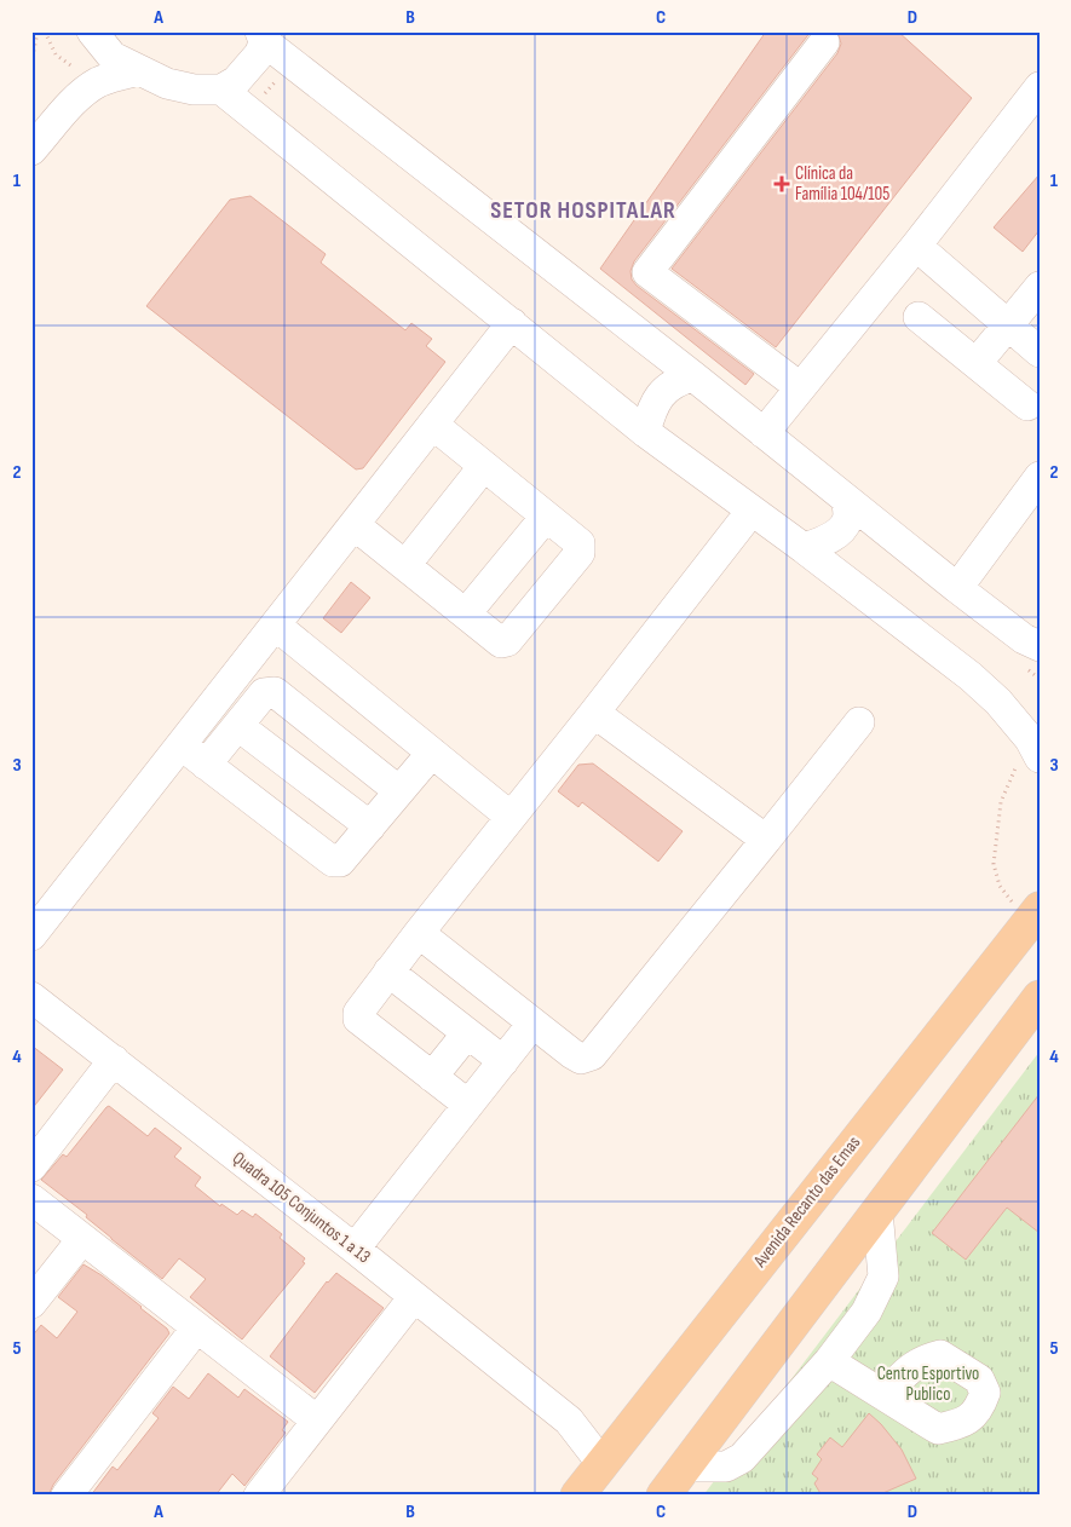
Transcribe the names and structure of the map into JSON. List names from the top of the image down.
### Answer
{
  "streets": {
    "main road": ["Avenida Recanto das Emas"],
    "street": ["Quadra 105 Conjuntos 1 a 13"]
  },
  "crossings": [
    ["Avenida Recanto das Emas", "Quadra 105 Conjuntos 1 a 13"]
  ],
  "districts": ["SETOR HOSPITALAR"],
  "parks": ["Centro Esportivo Publico"],
  "places": {
    "health": ["Clínica da Família 104/105"]
  },
  "grid": {
    "columns": [
      "A",
      "B",
      "C",
      "D"
    ],
    "rows": [
      "1",
      "2",
      "3",
      "4",
      "5"
    ]
  }
}
